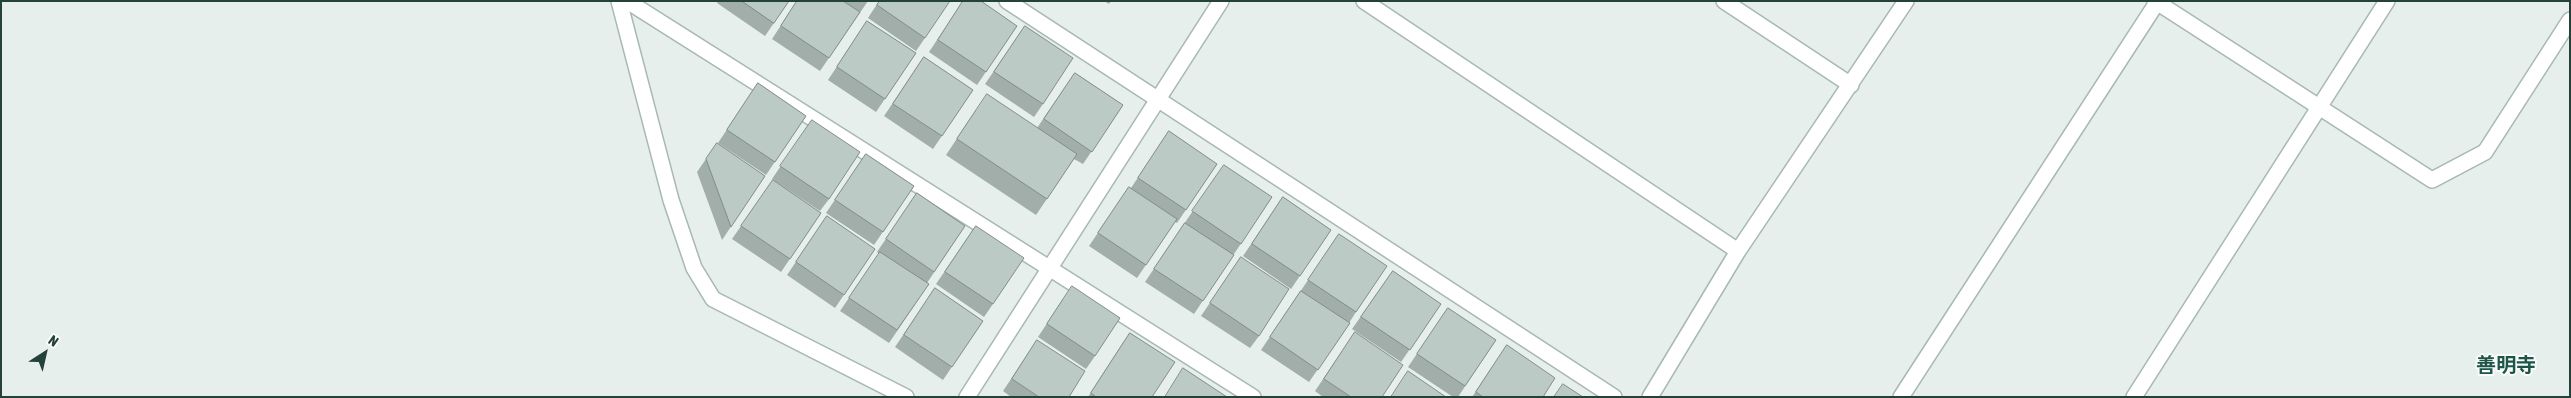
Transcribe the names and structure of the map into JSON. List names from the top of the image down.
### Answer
{
  "districts": ["善明寺"],
  "north": "top right"
}
